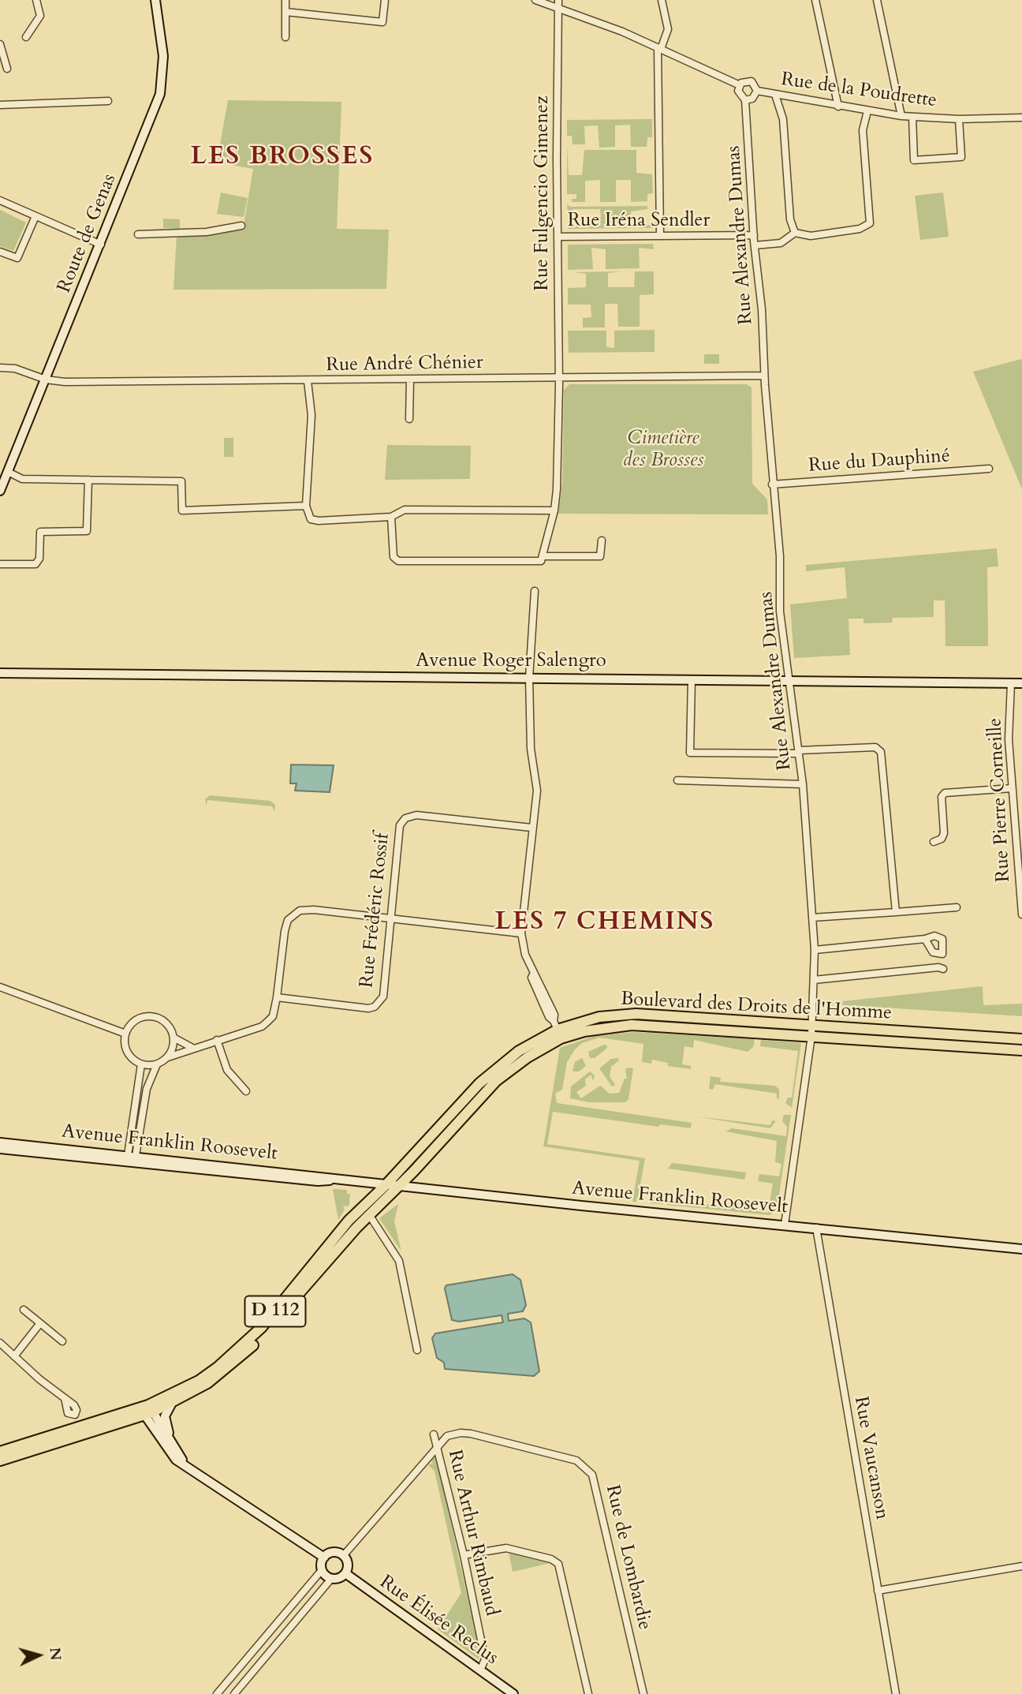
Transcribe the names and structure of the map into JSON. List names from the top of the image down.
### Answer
{
  "streets": {
    "main road": ["Boulevard des Droits de l'Homme", "D 112"],
    "street": [
      "Rue de la Poudrette",
      "Rue Fulgencio Gimenez",
      "Rue Iréna Sendler",
      "Route de Genas",
      "Rue Alexandre Dumas",
      "Rue André Chénier",
      "Rue du Dauphiné",
      "Avenue Roger Salengro",
      "Rue Pierre Corneille",
      "Rue Frédéric Rossif",
      "Avenue Franklin Roosevelt",
      "Rue Vaucanson",
      "Rue Arthur Rimbaud",
      "Rue de Lombardie",
      "Rue Élisée Reclus"
    ]
  },
  "crossings": [
    ["Rue de la Poudrette", "Rue Alexandre Dumas"],
    ["Rue Fulgencio Gimenez", "Rue Iréna Sendler"],
    ["Rue Fulgencio Gimenez", "Rue André Chénier"],
    ["Rue Iréna Sendler", "Rue Alexandre Dumas"],
    ["Route de Genas", "Rue André Chénier"],
    ["Rue Alexandre Dumas", "Rue André Chénier"],
    ["Rue Alexandre Dumas", "Rue du Dauphiné"],
    ["Rue Alexandre Dumas", "Avenue Roger Salengro"],
    ["Rue Alexandre Dumas", "Boulevard des Droits de l'Homme"],
    ["Rue Alexandre Dumas", "Avenue Franklin Roosevelt"],
    ["Avenue Roger Salengro", "Rue Pierre Corneille"],
    ["Boulevard des Droits de l'Homme", "Avenue Franklin Roosevelt"],
    ["Boulevard des Droits de l'Homme", "D 112"],
    ["Avenue Franklin Roosevelt", "D 112"],
    ["Avenue Franklin Roosevelt", "Rue Vaucanson"],
    ["Rue Arthur Rimbaud", "Rue de Lombardie"],
    ["Rue Arthur Rimbaud", "Rue Élisée Reclus"],
    ["Rue de Lombardie", "Rue Élisée Reclus"]
  ],
  "districts": ["LES BROSSES", "LES 7 CHEMINS"],
  "parks": ["Cimetière des Brosses"],
  "north": "right"
}
